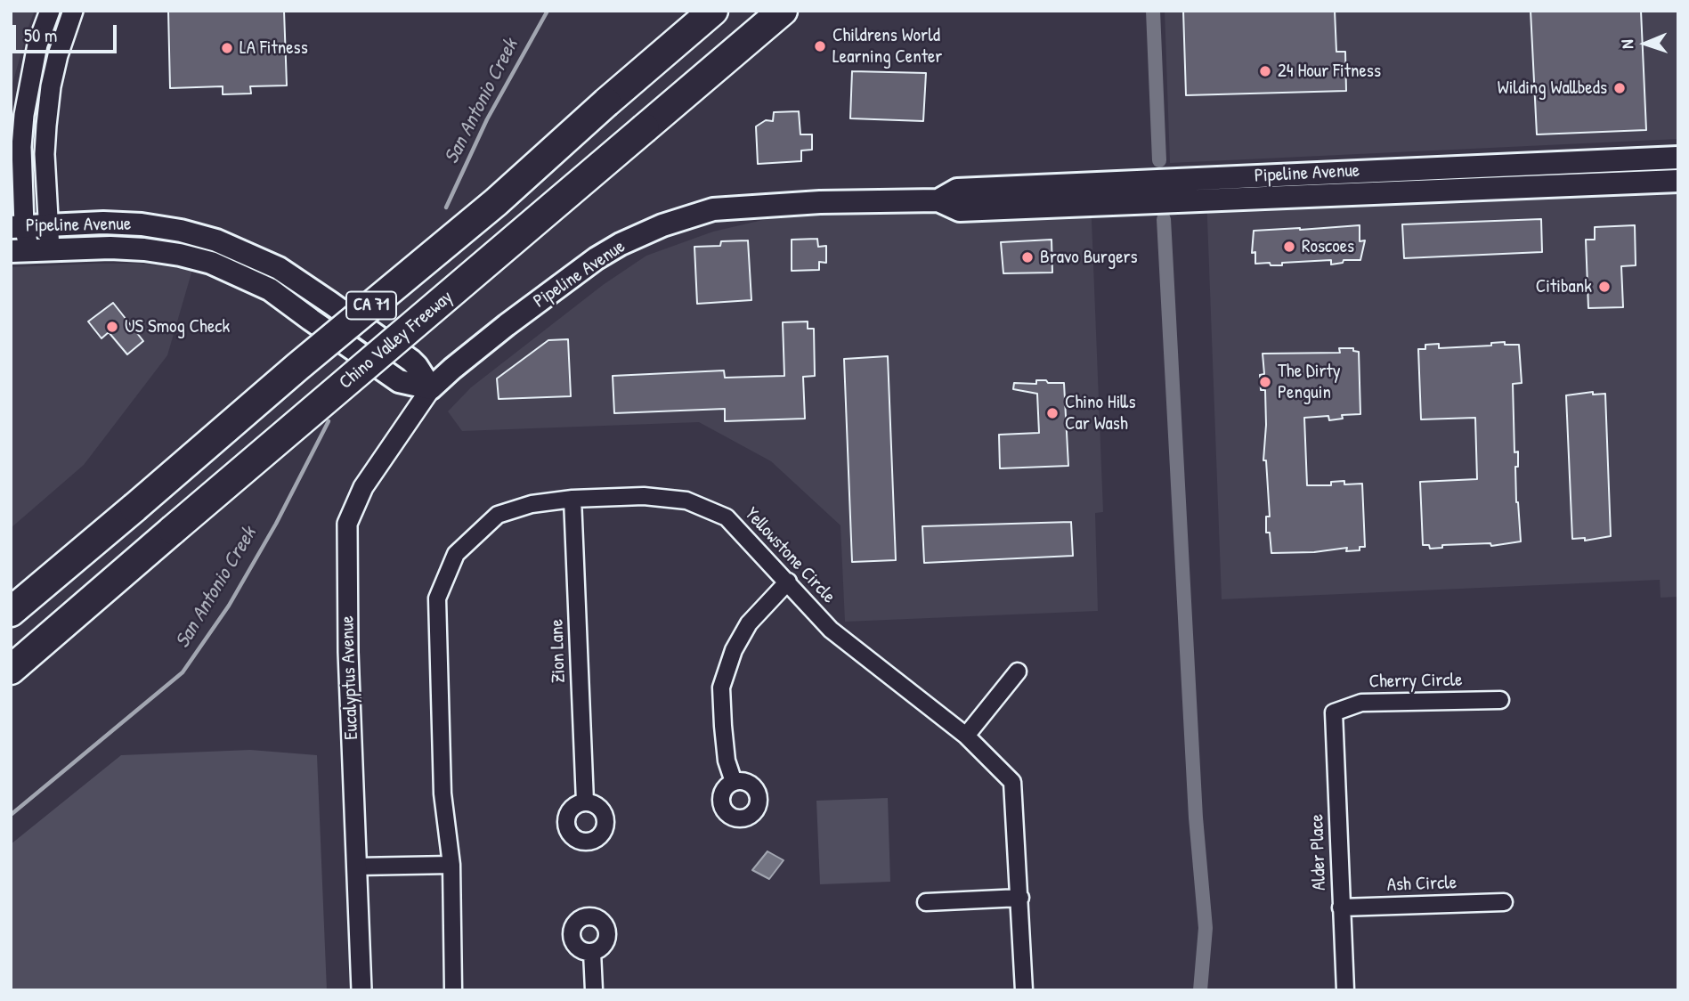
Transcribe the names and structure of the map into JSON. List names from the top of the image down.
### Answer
{
  "streets": {
    "highway": ["CA 71", "Chino Valley Freeway"],
    "main road": ["Pipeline Avenue"],
    "street": [
      "Yellowstone Circle",
      "Zion Lane",
      "Eucalyptus Avenue",
      "Cherry Circle",
      "Alder Place",
      "Ash Circle"
    ]
  },
  "crossings": [
    ["Pipeline Avenue", "Eucalyptus Avenue"],
    ["Yellowstone Circle", "Zion Lane"],
    ["Cherry Circle", "Alder Place"],
    ["Alder Place", "Ash Circle"]
  ],
  "water": ["San Antonio Creek"],
  "places": [
    "Childrens World Learning Center",
    "LA Fitness",
    "24 Hour Fitness",
    "Wilding Wallbeds",
    "Roscoes",
    "Bravo Burgers",
    "Citibank",
    "US Smog Check",
    "The Dirty Penguin",
    "Chino Hills Car Wash"
  ],
  "scale_bar": "50 m",
  "north": "left"
}
